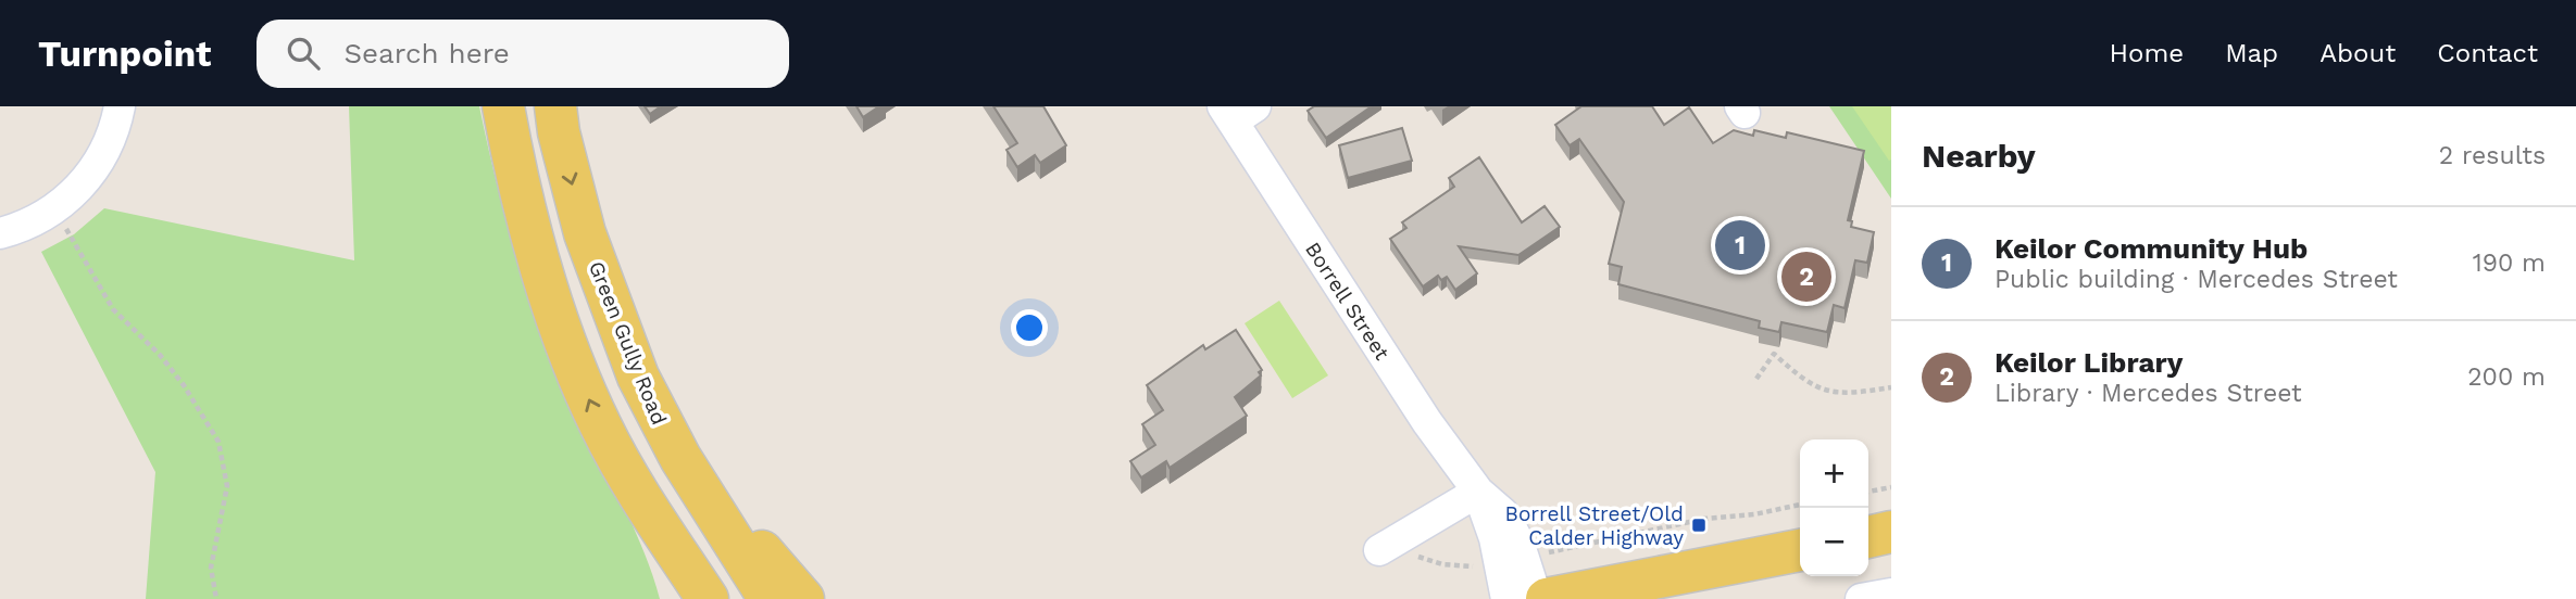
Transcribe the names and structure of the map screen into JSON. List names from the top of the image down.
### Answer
{
  "streets": {
    "main road": ["Green Gully Road"],
    "street": ["Borrell Street"]
  },
  "places": {
    "transit": ["Borrell Street/Old Calder Highway"]
  },
  "page": {
    "header": "Turnpoint",
    "search": "Search here",
    "nav": [
      "Home",
      "Map",
      "About",
      "Contact"
    ],
    "heading": ["Nearby", "2 results"],
    "list": [
      {
        "mark": "1",
        "name": "Keilor Community Hub",
        "note": "Public building · Mercedes Street",
        "value": "190 m"
      },
      {
        "mark": "2",
        "name": "Keilor Library",
        "note": "Library · Mercedes Street",
        "value": "200 m"
      }
    ],
    "pins": ["1", "2"],
    "map_buttons": ["+", "−"]
  }
}
